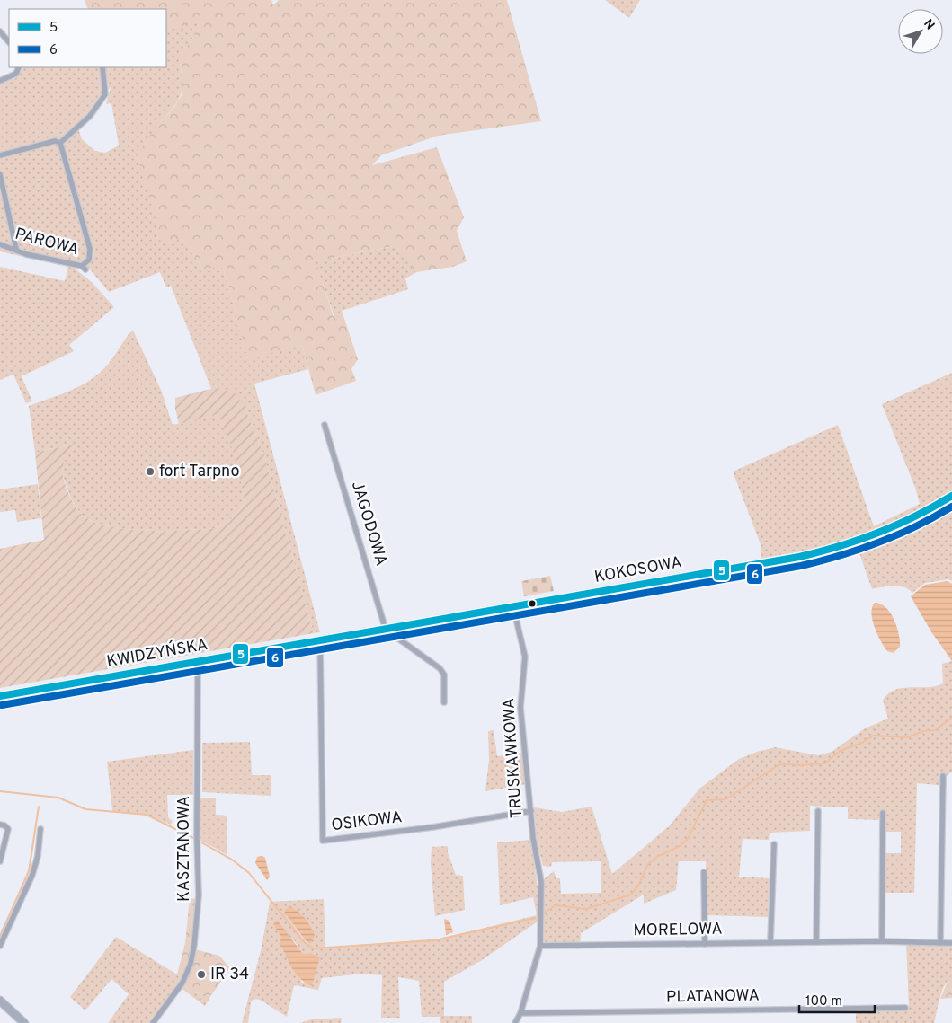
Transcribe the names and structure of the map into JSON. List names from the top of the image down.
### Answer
{
  "streets": {
    "main road": ["KOKOSOWA", "KWIDZYŃSKA"],
    "street": [
      "PAROWA",
      "JAGODOWA",
      "TRUSKAWKOWA",
      "OSIKOWA",
      "KASZTANOWA",
      "MORELOWA",
      "PLATANOWA"
    ]
  },
  "crossings": [
    ["JAGODOWA", "KOKOSOWA"],
    ["KOKOSOWA", "KWIDZYŃSKA"],
    ["KOKOSOWA", "TRUSKAWKOWA"],
    ["KOKOSOWA", "OSIKOWA"],
    ["KWIDZYŃSKA", "OSIKOWA"],
    ["KWIDZYŃSKA", "KASZTANOWA"],
    ["TRUSKAWKOWA", "OSIKOWA"],
    ["TRUSKAWKOWA", "MORELOWA"],
    ["TRUSKAWKOWA", "PLATANOWA"]
  ],
  "places": ["fort Tarpno", "IR 34"],
  "lines": ["transit line 5", "transit line 6"],
  "legend": ["5", "6"],
  "scale_bar": "100 m",
  "north": "top right"
}
